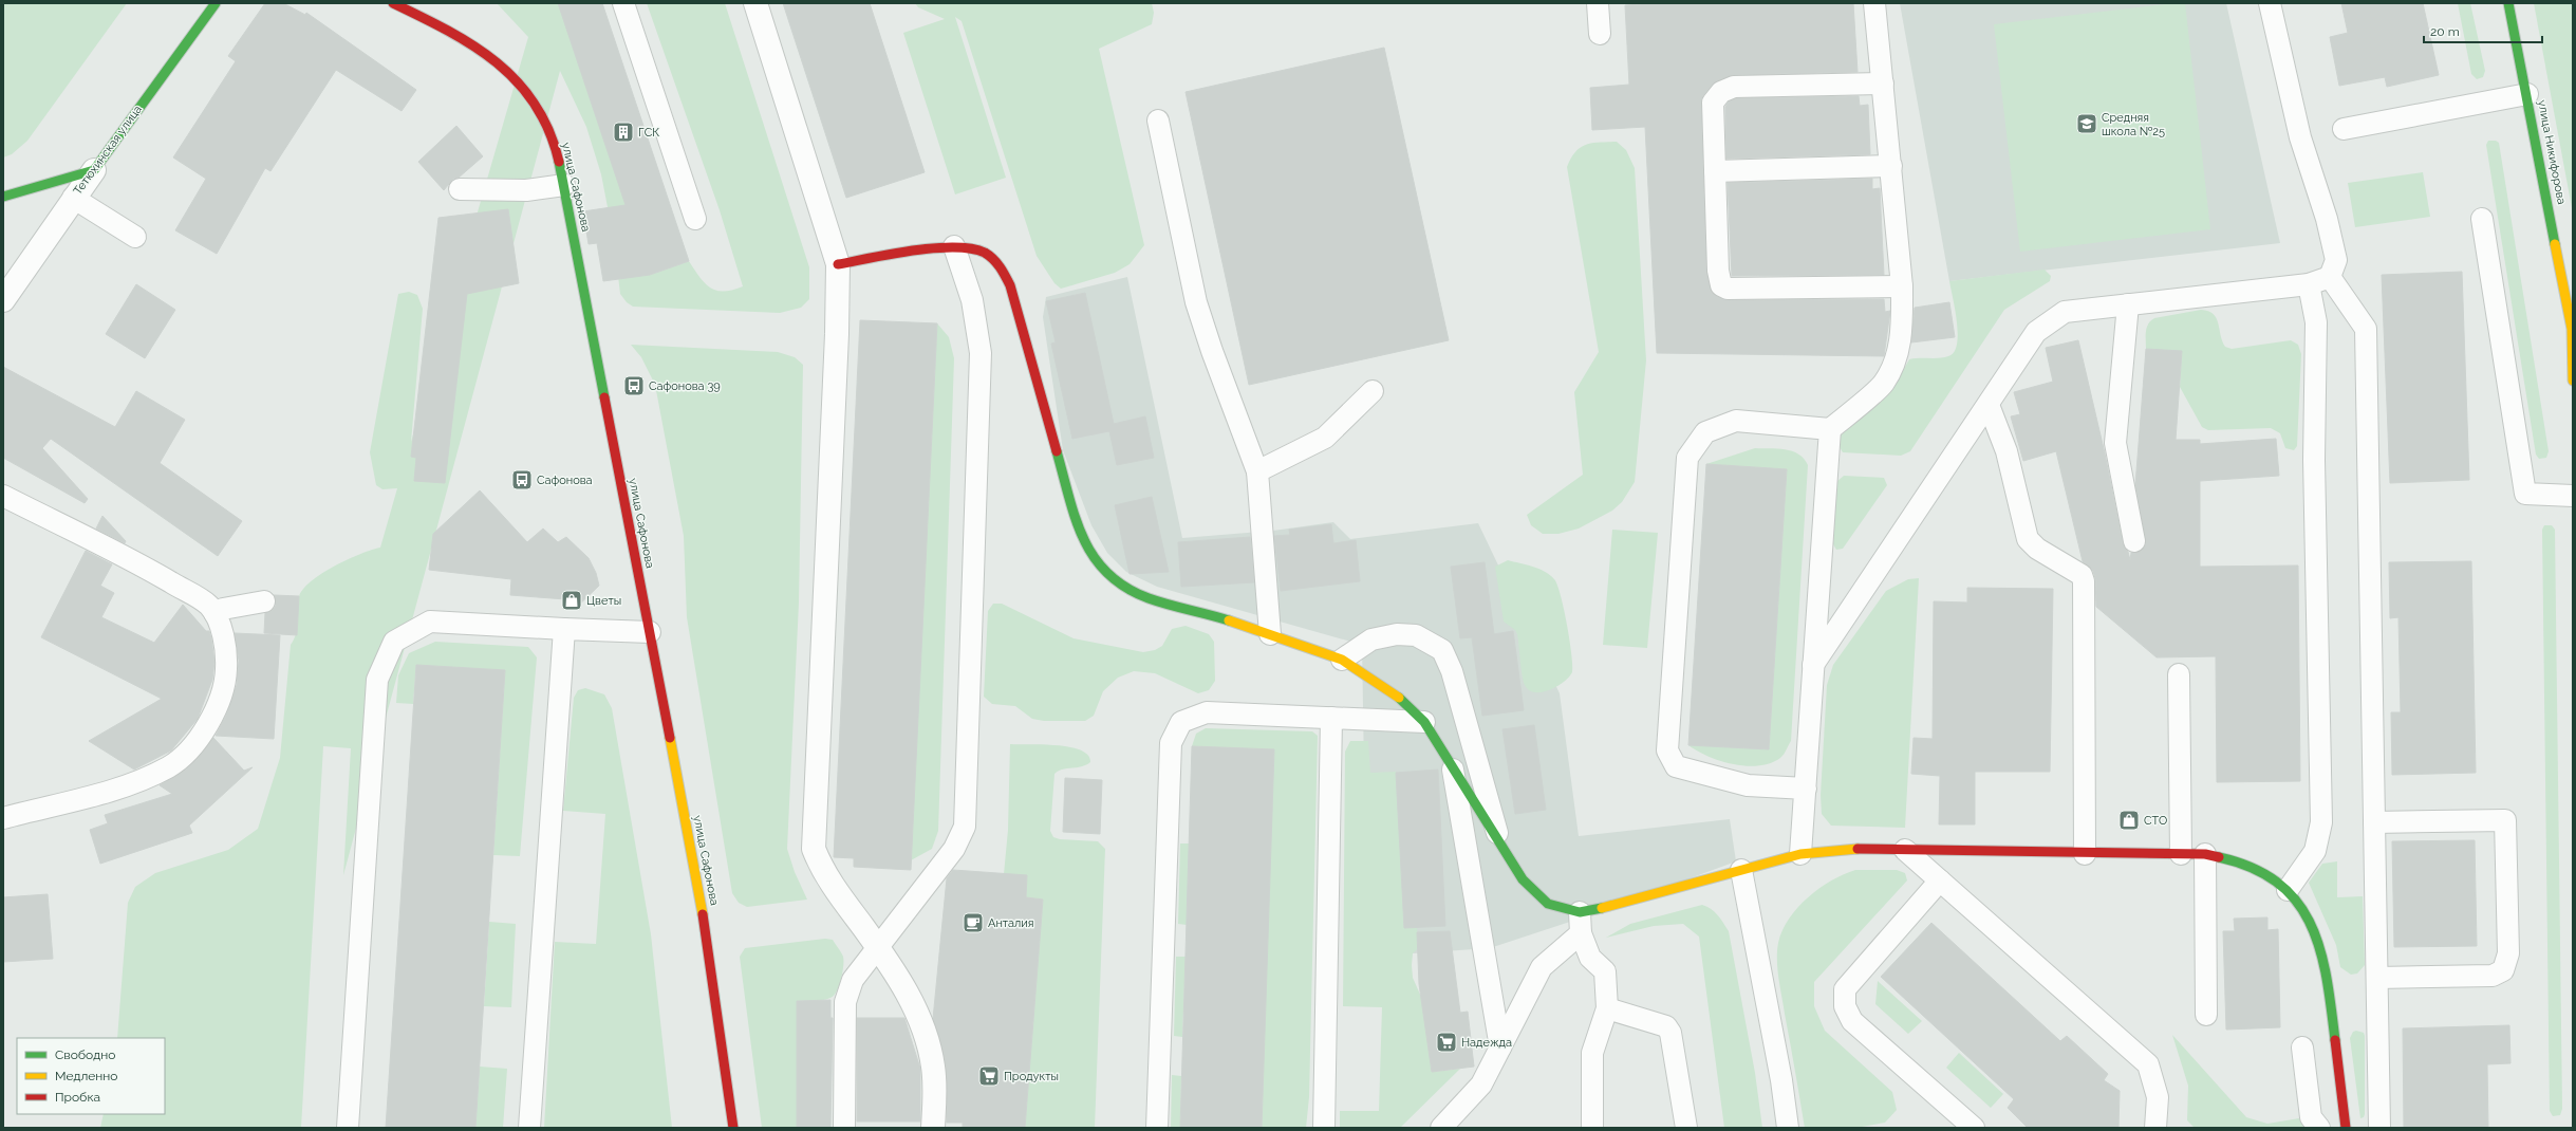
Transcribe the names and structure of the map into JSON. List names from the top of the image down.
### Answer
{
  "streets": {
    "street": ["Тетюхинская улица", "улица Никифорова", "улица Сафонова"]
  },
  "places": {
    "school or university": ["Средняя школа №25"],
    "building": ["ГСК"],
    "bus stop": ["Сафонова 39", "Сафонова"],
    "shop": ["Цветы", "СТО"],
    "cafe": ["Анталия"],
    "supermarket": ["Надежда", "Продукты"]
  },
  "legend": ["Свободно", "Медленно", "Пробка"],
  "scale_bar": "20 m"
}
